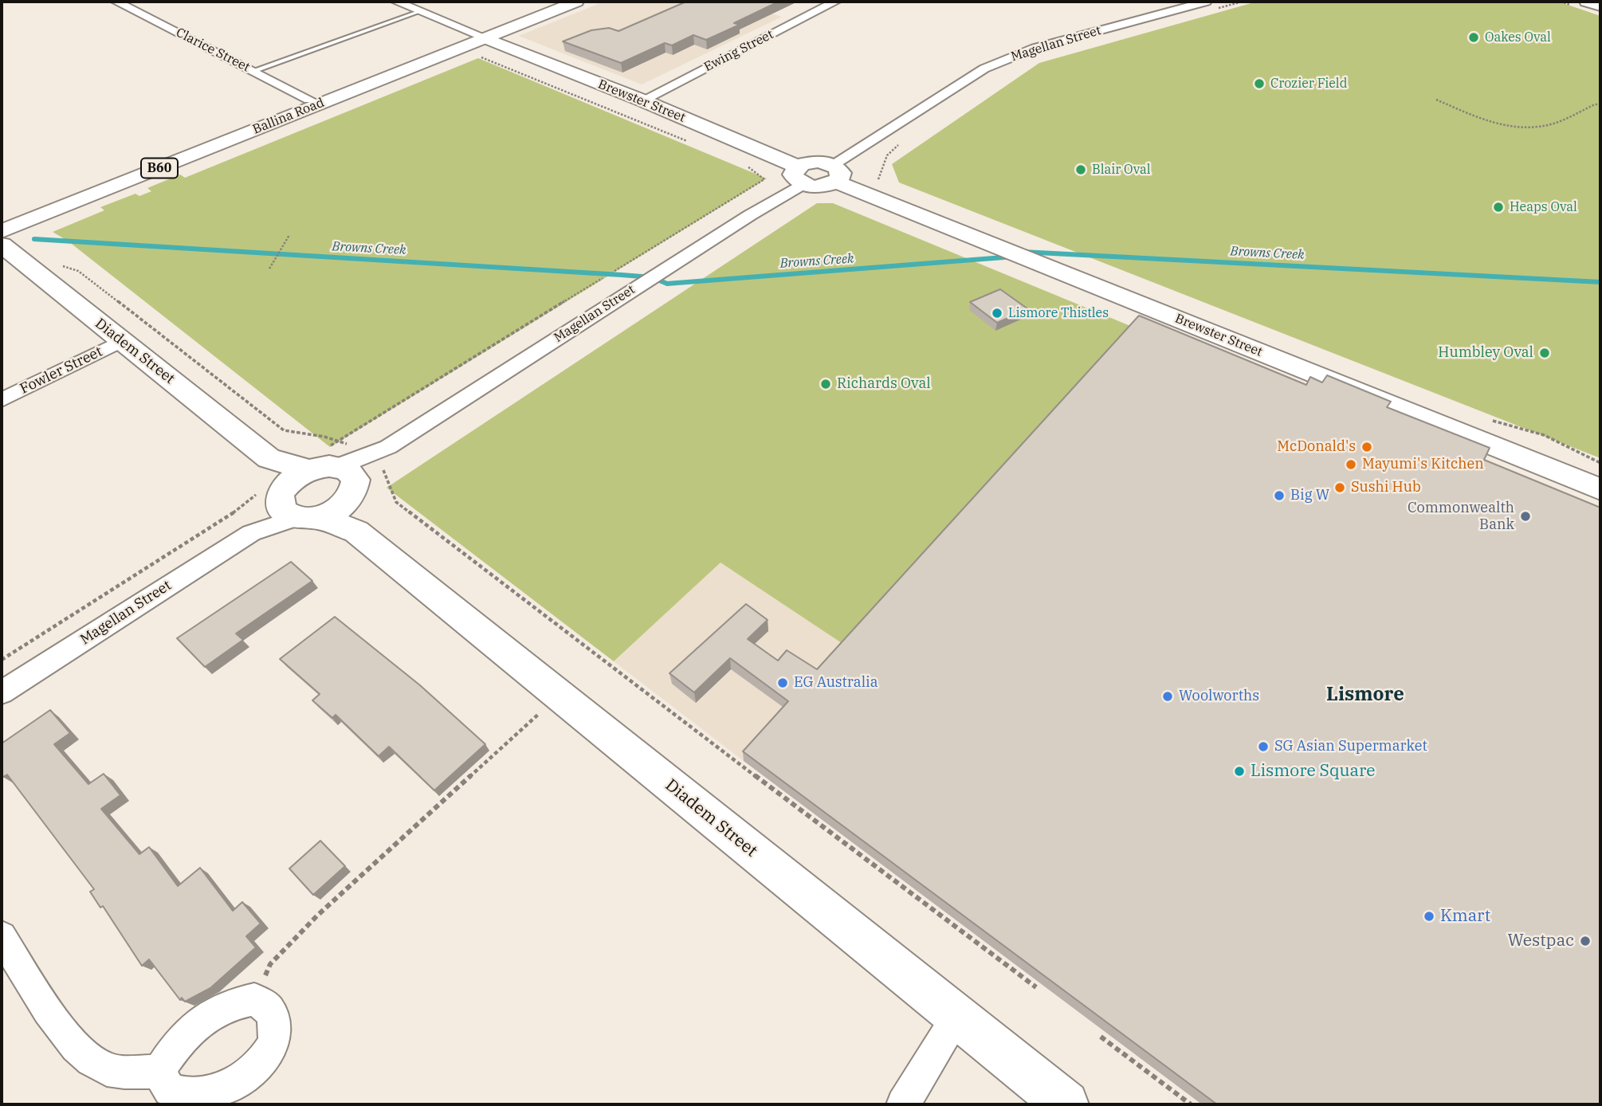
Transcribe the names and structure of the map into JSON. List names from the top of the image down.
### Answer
{
  "streets": {
    "street": [
      "Magellan Street",
      "Clarice Street",
      "Ewing Street",
      "Brewster Street",
      "Ballina Road",
      "B60",
      "Diadem Street",
      "Fowler Street"
    ]
  },
  "crossings": [
    ["Magellan Street", "Brewster Street"],
    ["Magellan Street", "Diadem Street"],
    ["Clarice Street", "Ballina Road"],
    ["Ewing Street", "Brewster Street"],
    ["Brewster Street", "Ballina Road"],
    ["Diadem Street", "Fowler Street"]
  ],
  "districts": ["Lismore"],
  "water": ["Browns Creek"],
  "places": [
    "Oakes Oval",
    "Crozier Field",
    "Blair Oval",
    "Heaps Oval",
    "Lismore Thistles",
    "Humbley Oval",
    "Richards Oval",
    "McDonald's",
    "Mayumi's Kitchen",
    "Sushi Hub",
    "Big W",
    "Commonwealth Bank",
    "EG Australia",
    "Woolworths",
    "SG Asian Supermarket",
    "Lismore Square",
    "Kmart",
    "Westpac"
  ]
}
